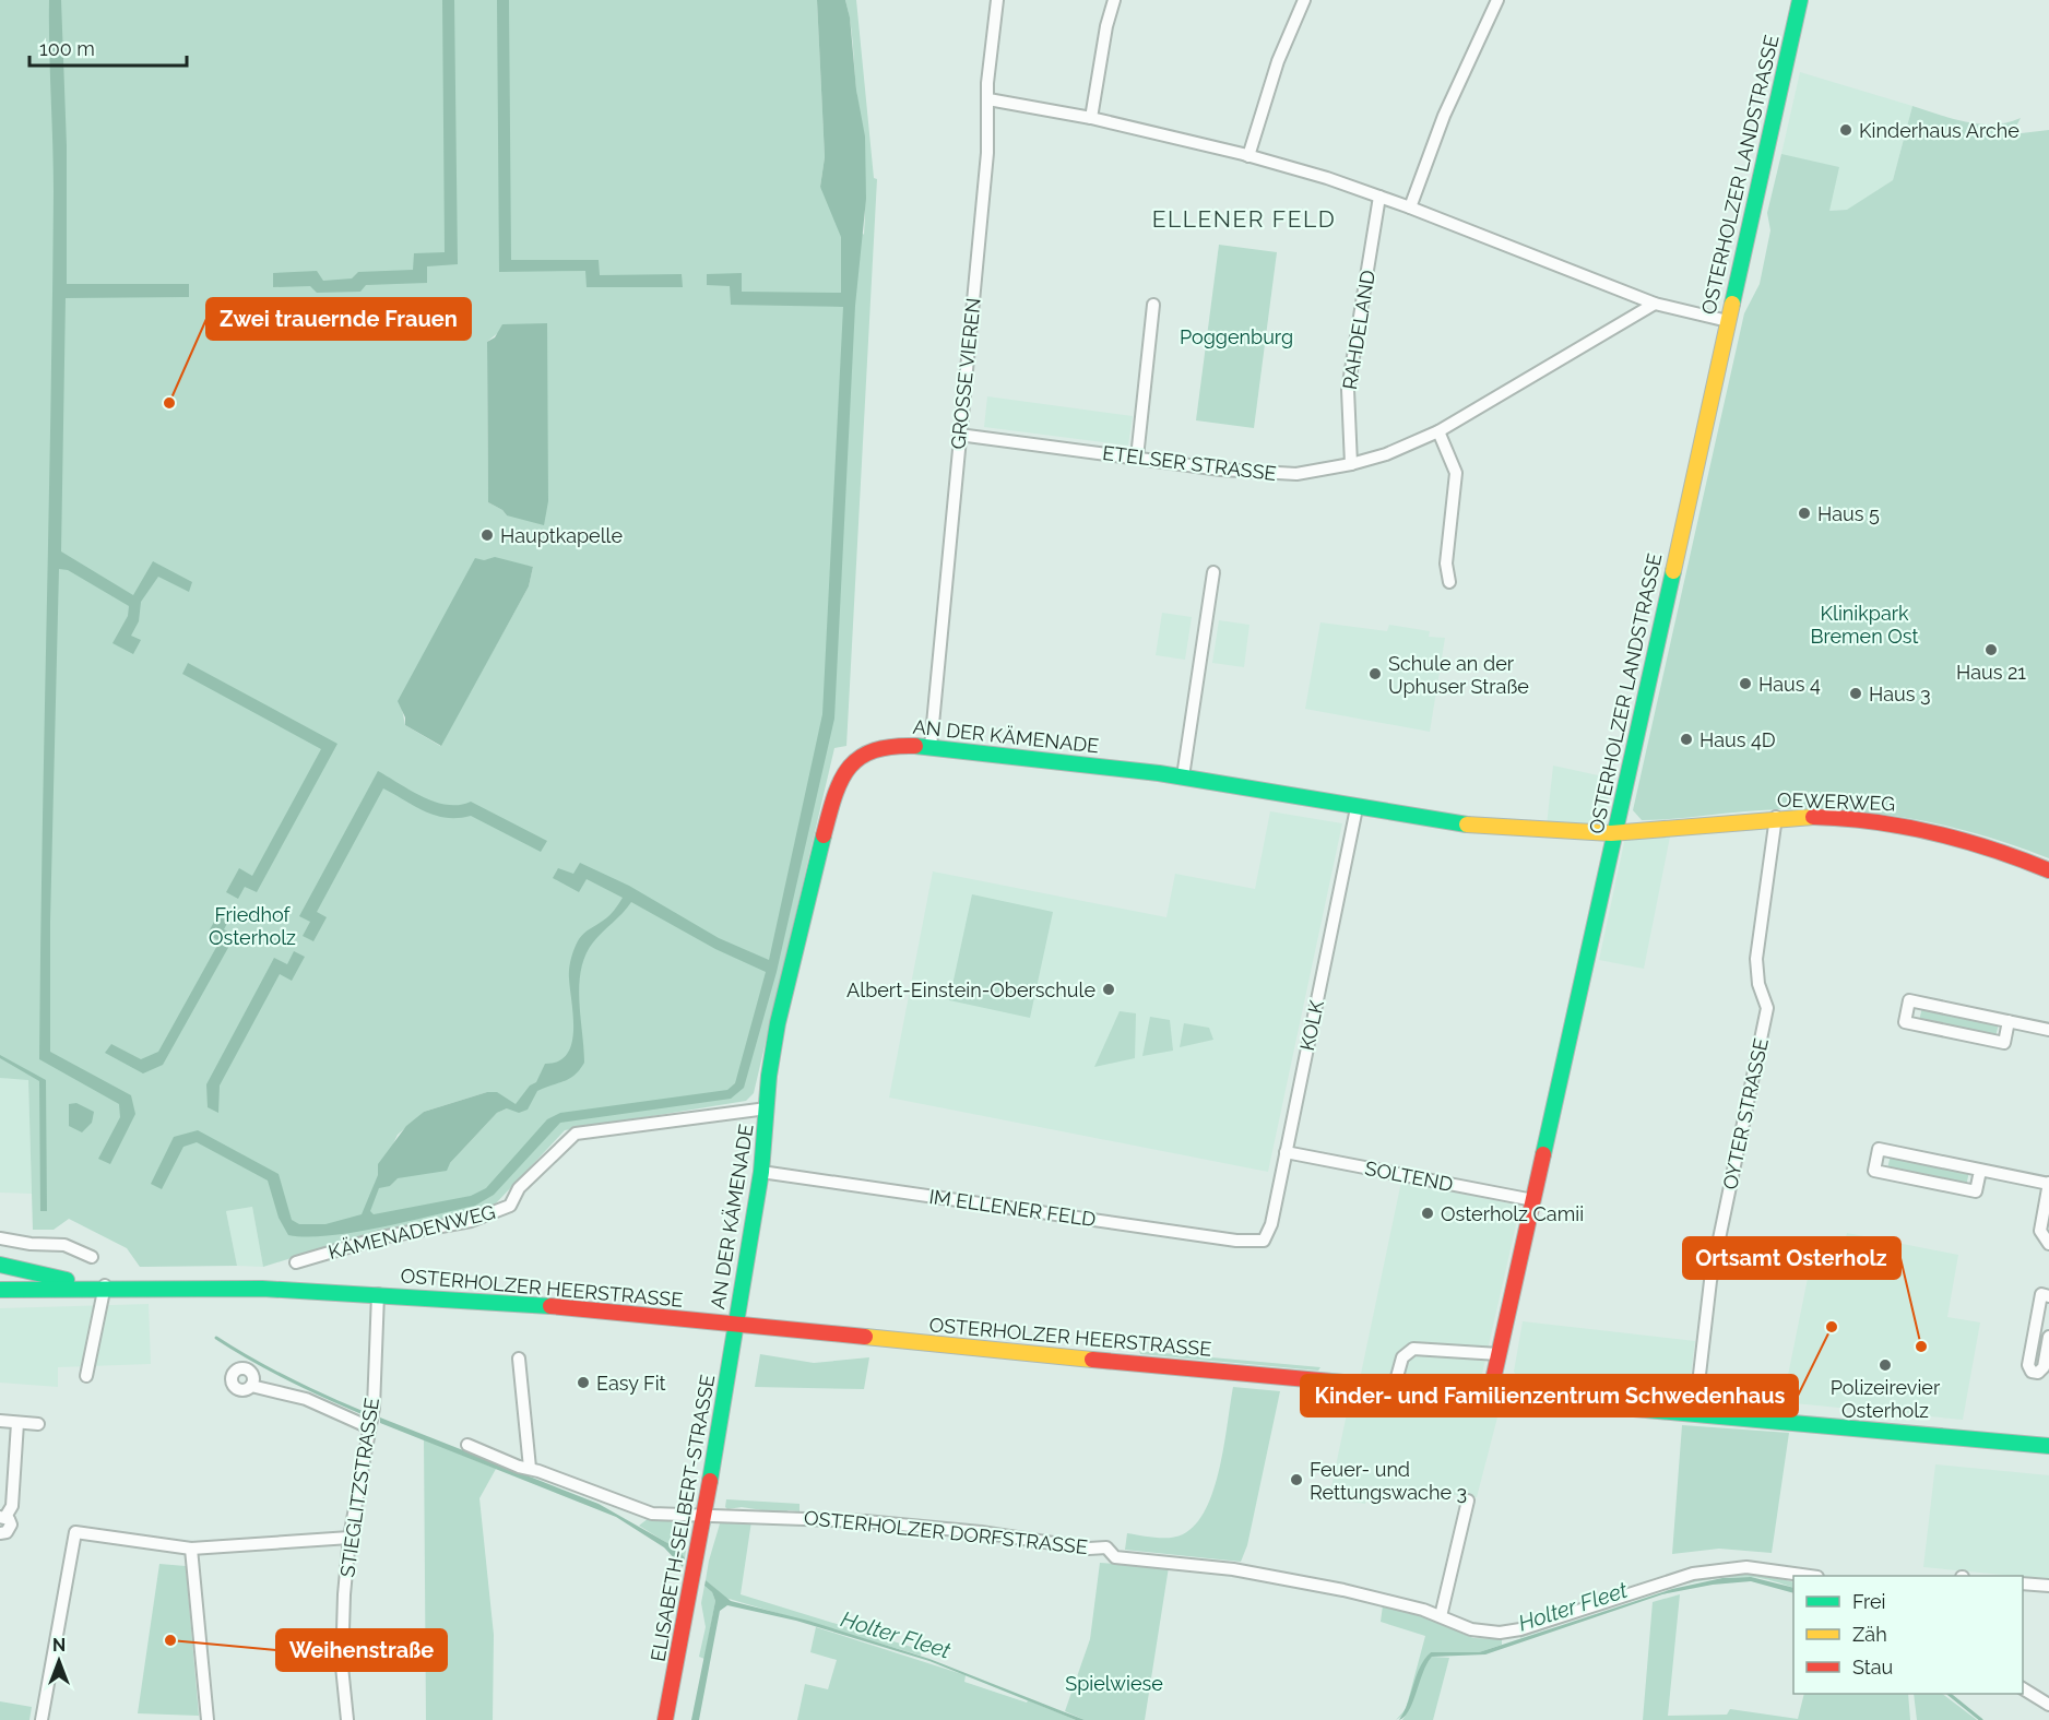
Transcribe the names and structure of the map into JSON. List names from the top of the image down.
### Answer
{
  "streets": {
    "main road": [
      "OSTERHOLZER LANDSTRASSE",
      "AN DER KÄMENADE",
      "OEWERWEG",
      "OSTERHOLZER HEERSTRASSE",
      "ELISABETH-SELBERT-STRASSE"
    ],
    "street": [
      "RAHDELAND",
      "GROSSE VIEREN",
      "ETELSER STRASSE",
      "KOLK",
      "OYTER STRASSE",
      "SOLTEND",
      "IM ELLENER FELD",
      "KÄMENADENWEG",
      "STIEGLITZSTRASSE",
      "OSTERHOLZER DORFSTRASSE"
    ]
  },
  "crossings": [
    ["OSTERHOLZER LANDSTRASSE", "AN DER KÄMENADE"],
    ["OSTERHOLZER LANDSTRASSE", "OEWERWEG"],
    ["OSTERHOLZER LANDSTRASSE", "SOLTEND"],
    ["OSTERHOLZER LANDSTRASSE", "OSTERHOLZER HEERSTRASSE"],
    ["RAHDELAND", "ETELSER STRASSE"],
    ["GROSSE VIEREN", "ETELSER STRASSE"],
    ["GROSSE VIEREN", "AN DER KÄMENADE"],
    ["AN DER KÄMENADE", "OEWERWEG"],
    ["AN DER KÄMENADE", "KOLK"],
    ["AN DER KÄMENADE", "IM ELLENER FELD"],
    ["AN DER KÄMENADE", "KÄMENADENWEG"],
    ["AN DER KÄMENADE", "OSTERHOLZER HEERSTRASSE"],
    ["AN DER KÄMENADE", "ELISABETH-SELBERT-STRASSE"],
    ["OEWERWEG", "OYTER STRASSE"],
    ["KOLK", "SOLTEND"],
    ["KOLK", "IM ELLENER FELD"],
    ["OYTER STRASSE", "OSTERHOLZER HEERSTRASSE"],
    ["OSTERHOLZER HEERSTRASSE", "STIEGLITZSTRASSE"],
    ["OSTERHOLZER HEERSTRASSE", "ELISABETH-SELBERT-STRASSE"],
    ["ELISABETH-SELBERT-STRASSE", "OSTERHOLZER DORFSTRASSE"]
  ],
  "districts": ["ELLENER FELD"],
  "water": ["Holter Fleet"],
  "parks": [
    "Poggenburg",
    "Klinikpark Bremen Ost",
    "Friedhof Osterholz",
    "Spielwiese"
  ],
  "places": [
    "Kinderhaus Arche",
    "Zwei trauernde Frauen",
    "Haus 5",
    "Hauptkapelle",
    "Haus 21",
    "Schule an der Uphuser Straße",
    "Haus 4",
    "Haus 3",
    "Haus 4D",
    "Albert-Einstein-Oberschule",
    "Osterholz Camii",
    "Kinder- und Familienzentrum Schwedenhaus",
    "Ortsamt Osterholz",
    "Polizeirevier Osterholz",
    "Easy Fit",
    "Feuer- und Rettungswache 3",
    "Weihenstraße"
  ],
  "legend": ["Frei", "Zäh", "Stau"],
  "scale_bar": "100 m",
  "north": "top"
}
